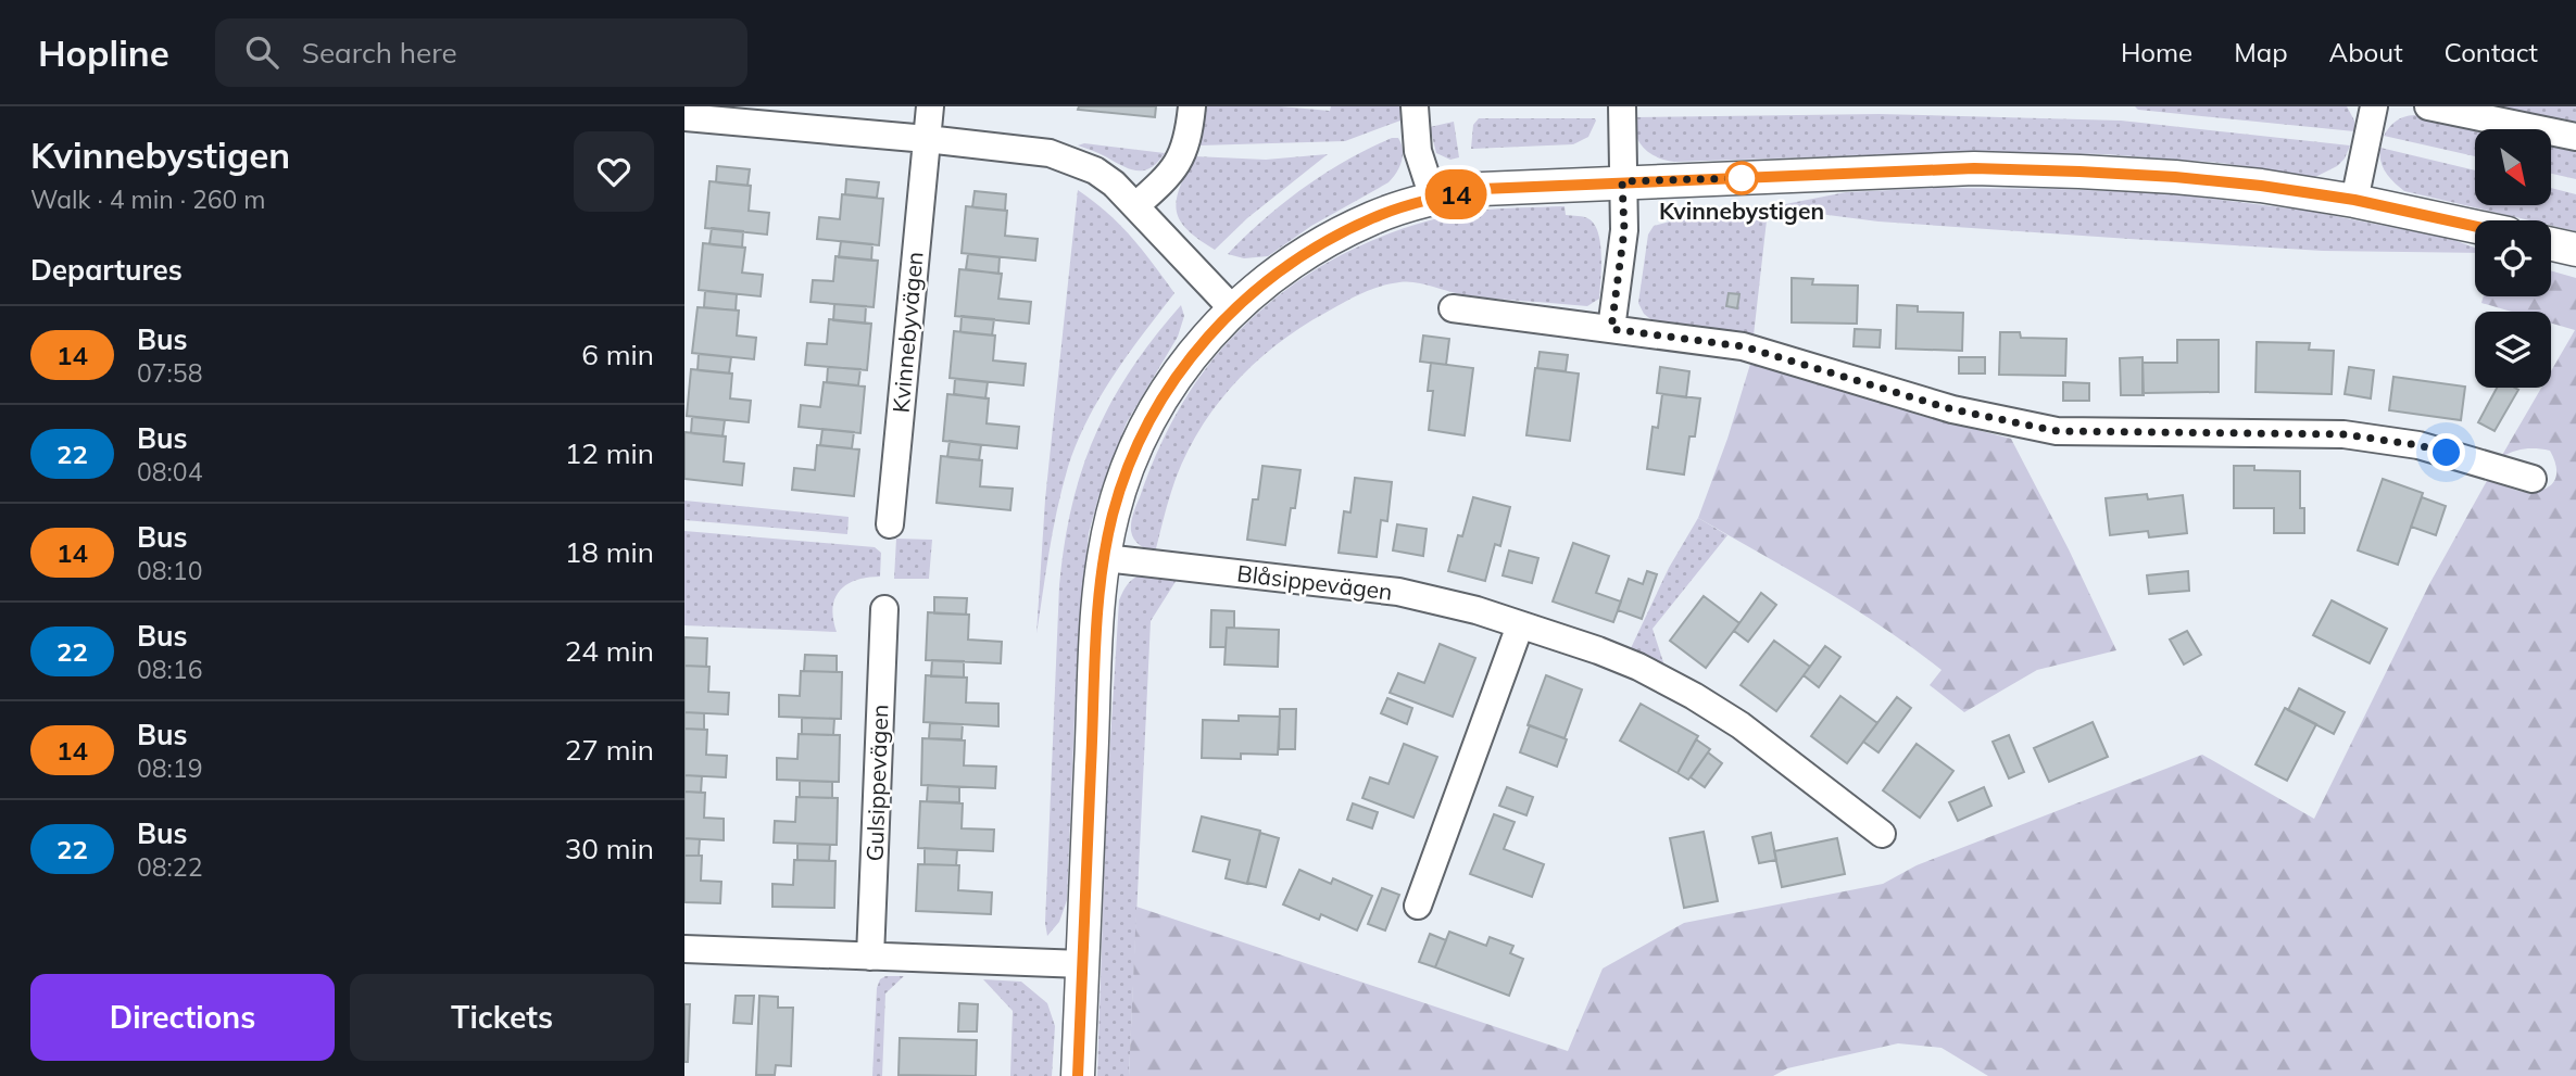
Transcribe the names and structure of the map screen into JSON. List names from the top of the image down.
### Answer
{
  "streets": {
    "street": ["Kvinnebyvägen", "Blåsippevägen", "Gulsippevägen"]
  },
  "places": ["Kvinnebystigen"],
  "lines": ["bus line 14"],
  "north": "bottom right",
  "page": {
    "header": "Hopline",
    "search": "Search here",
    "nav": [
      "Home",
      "Map",
      "About",
      "Contact"
    ],
    "heading": [
      ["Kvinnebystigen", "Walk · 4 min · 260 m"],
      "Departures"
    ],
    "on_map": "14",
    "list": [
      {
        "mark": "14",
        "name": "Bus",
        "note": "07:58",
        "value": "6 min"
      },
      {
        "mark": "22",
        "name": "Bus",
        "note": "08:04",
        "value": "12 min"
      },
      {
        "mark": "14",
        "name": "Bus",
        "note": "08:10",
        "value": "18 min"
      },
      {
        "mark": "22",
        "name": "Bus",
        "note": "08:16",
        "value": "24 min"
      },
      {
        "mark": "14",
        "name": "Bus",
        "note": "08:19",
        "value": "27 min"
      },
      {
        "mark": "22",
        "name": "Bus",
        "note": "08:22",
        "value": "30 min"
      }
    ],
    "buttons": ["Directions", "Tickets"]
  }
}
